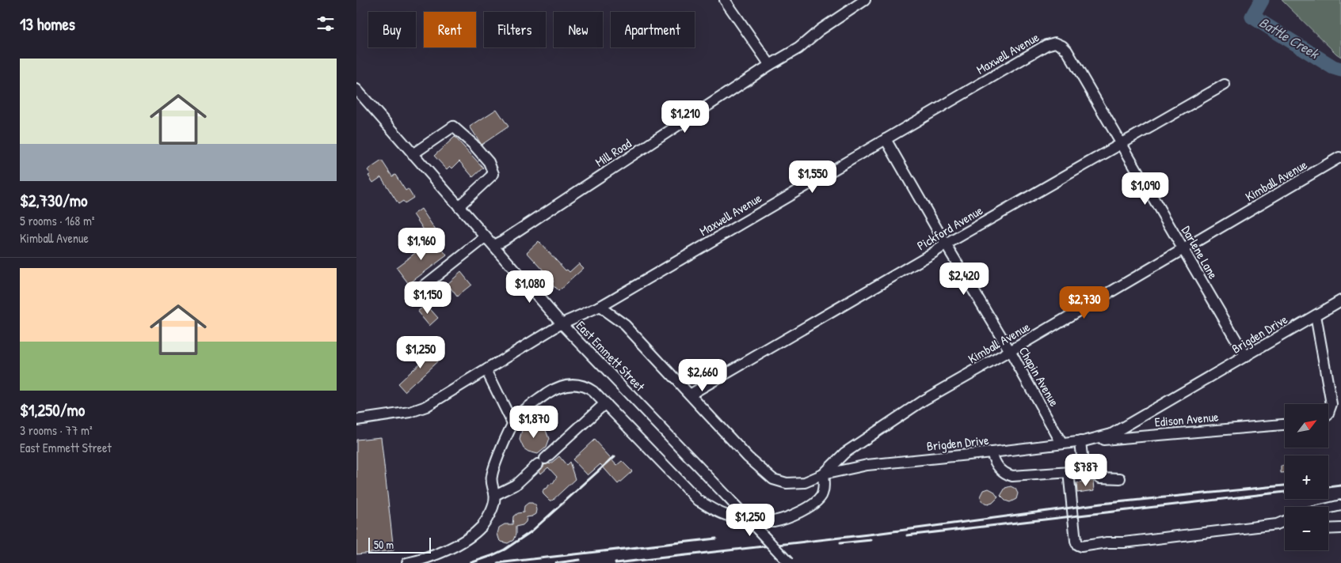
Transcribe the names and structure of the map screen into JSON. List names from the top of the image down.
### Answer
{
  "streets": {
    "street": [
      "Maxwell Avenue",
      "Mill Road",
      "Kimball Avenue",
      "Pickford Avenue",
      "Darlene Lane",
      "Brigden Drive",
      "East Emmett Street",
      "Chapin Avenue",
      "Edison Avenue"
    ]
  },
  "crossings": [
    ["Maxwell Avenue", "Darlene Lane"],
    ["Maxwell Avenue", "Brigden Drive"],
    ["Maxwell Avenue", "East Emmett Street"],
    ["Maxwell Avenue", "Chapin Avenue"],
    ["Mill Road", "East Emmett Street"],
    ["Kimball Avenue", "Darlene Lane"],
    ["Kimball Avenue", "Brigden Drive"],
    ["Kimball Avenue", "Chapin Avenue"],
    ["Pickford Avenue", "Darlene Lane"],
    ["Pickford Avenue", "Brigden Drive"],
    ["Pickford Avenue", "Chapin Avenue"],
    ["Darlene Lane", "Brigden Drive"],
    ["Brigden Drive", "Chapin Avenue"],
    ["Brigden Drive", "Edison Avenue"]
  ],
  "water": ["Battle Creek"],
  "scale_bar": "50 m",
  "north": "top right",
  "page": {
    "heading": "13 homes",
    "chip": [
      "Buy",
      "Rent",
      "Filters",
      "New",
      "Apartment"
    ],
    "list": [
      {
        "name": "$2,730/mo",
        "note": "5 rooms · 168 m² · Kimball Avenue"
      },
      {
        "name": "$1,250/mo",
        "note": "3 rooms · 77 m² · East Emmett Street"
      }
    ],
    "price": [
      "$1,210",
      "$1,550",
      "$1,090",
      "$1,960",
      "$2,420",
      "$1,080",
      "$1,150",
      "$2,730",
      "$1,250",
      "$2,660",
      "$1,870",
      "$787",
      "$1,250"
    ],
    "map_buttons": ["+", "−"],
    "scale": "50 m"
  }
}
